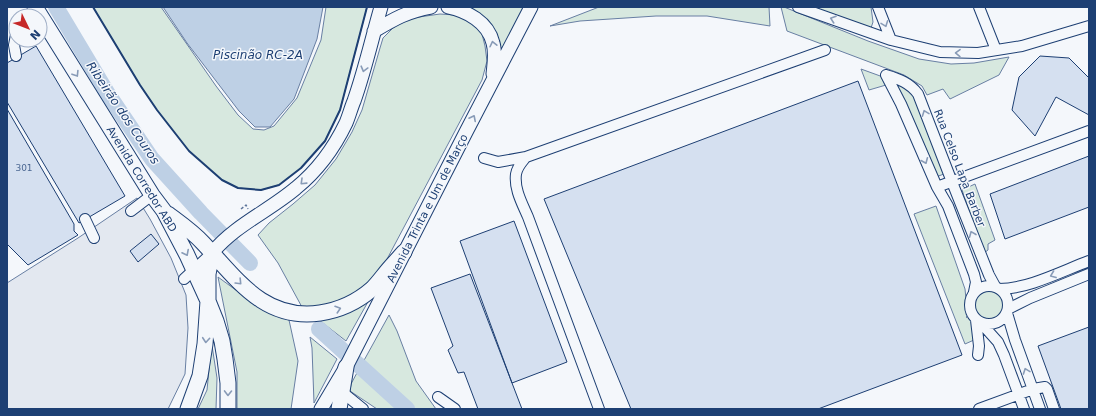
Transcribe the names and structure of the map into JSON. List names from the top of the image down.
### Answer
{
  "streets": {
    "highway": ["Avenida Corredor ABD"],
    "main road": ["Avenida Trinta e Um de Março"],
    "street": ["Rua Celso Lapa Barber"]
  },
  "one_way": ["Avenida Corredor ABD"],
  "water": ["Piscinão RC-2A", "Ribeirão dos Couros"],
  "house_numbers": ["301"],
  "north": "bottom right"
}
